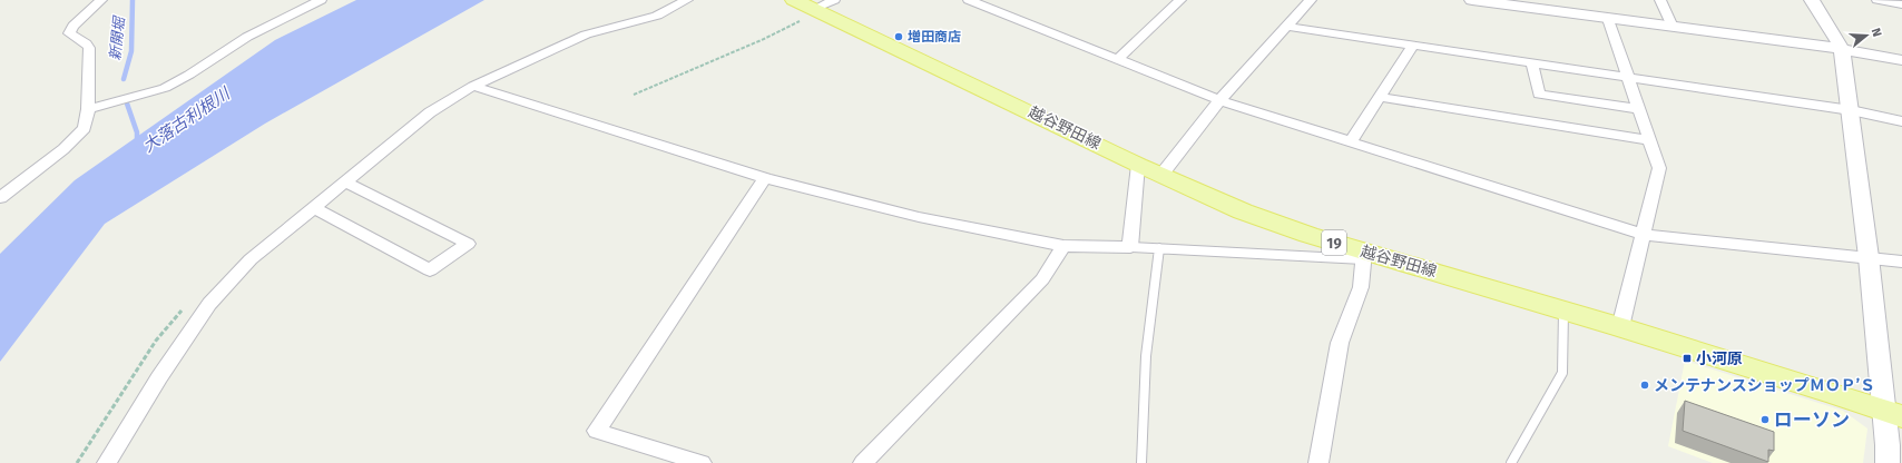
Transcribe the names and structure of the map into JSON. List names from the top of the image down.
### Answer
{
  "streets": {
    "main road": ["越谷野田線", "19"]
  },
  "water": ["新開堀", "大落古利根川"],
  "places": {
    "other": ["増田商店", "メンテナンスショップＭＯＰ’Ｓ", "ローソン"],
    "transit": ["小河原"]
  },
  "north": "right"
}
